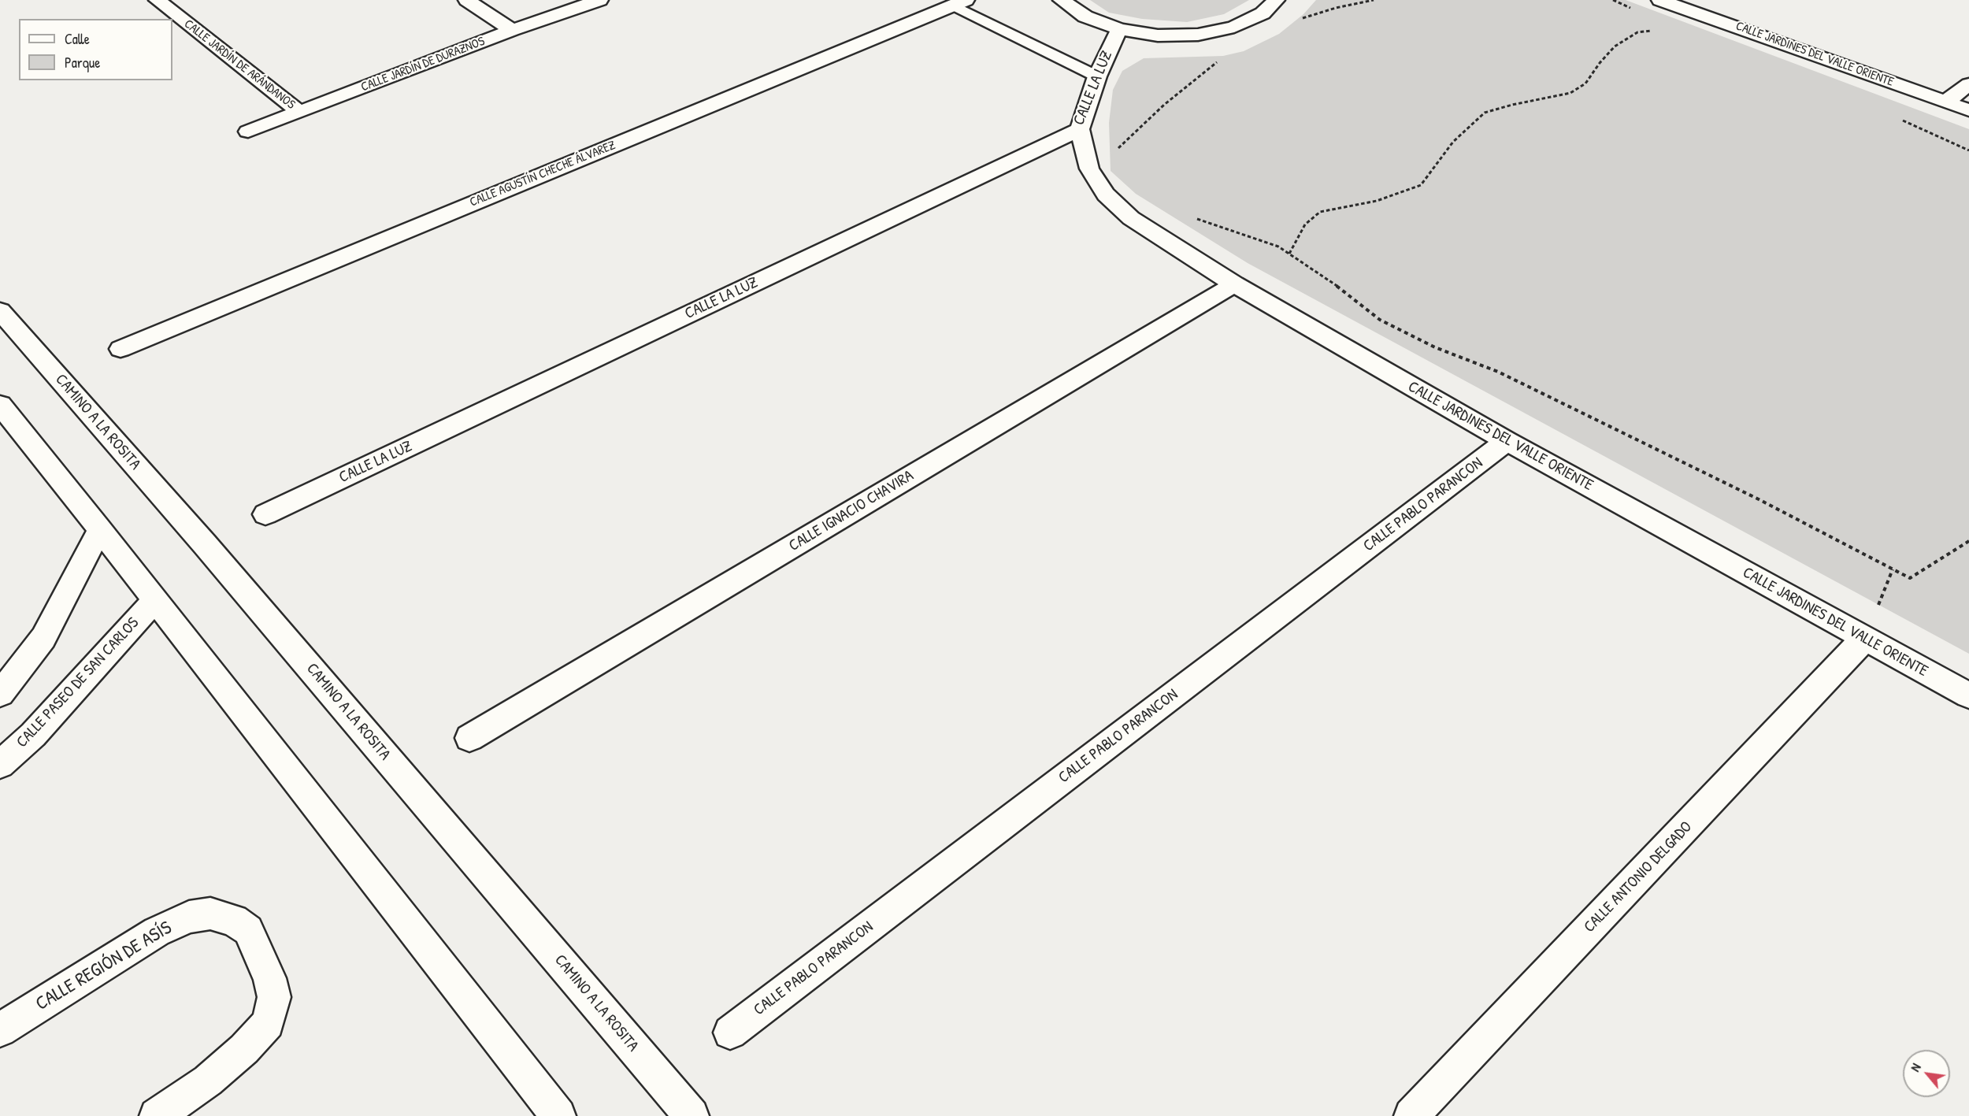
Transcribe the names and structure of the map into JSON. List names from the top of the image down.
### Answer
{
  "streets": {
    "street": [
      "CALLE JARDINES DEL VALLE ORIENTE",
      "CALLE JARDÍN DE ARÁNDANOS",
      "CALLE JARDÍN DE DURAZNOS",
      "CALLE LA LUZ",
      "CALLE AGUSTÍN CHECHE ÁLVAREZ",
      "CAMINO A LA ROSITA",
      "CALLE PABLO PARANCON",
      "CALLE IGNACIO CHAVIRA",
      "CALLE PASEO DE SAN CARLOS",
      "CALLE ANTONIO DELGADO",
      "CALLE REGIÓN DE ASÍS"
    ]
  },
  "crossings": [
    ["CALLE JARDINES DEL VALLE ORIENTE", "CALLE LA LUZ"],
    ["CALLE JARDINES DEL VALLE ORIENTE", "CALLE PABLO PARANCON"],
    ["CALLE JARDINES DEL VALLE ORIENTE", "CALLE IGNACIO CHAVIRA"],
    ["CALLE JARDINES DEL VALLE ORIENTE", "CALLE ANTONIO DELGADO"],
    ["CALLE JARDÍN DE ARÁNDANOS", "CALLE JARDÍN DE DURAZNOS"]
  ],
  "legend": ["Calle", "Parque"],
  "north": "top left"
}
